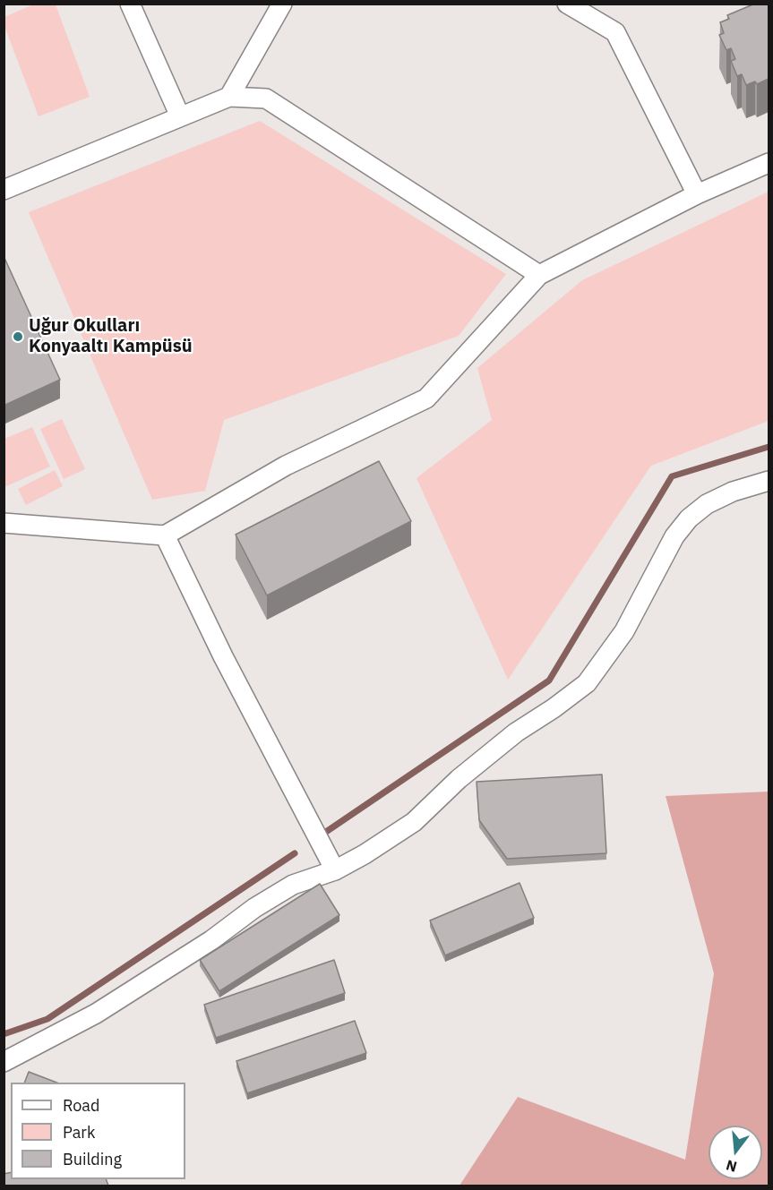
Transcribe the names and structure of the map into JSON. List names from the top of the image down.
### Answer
{
  "places": ["Uğur Okulları Konyaaltı Kampüsü"],
  "legend": ["Road", "Park", "Building"],
  "north": "bottom"
}
